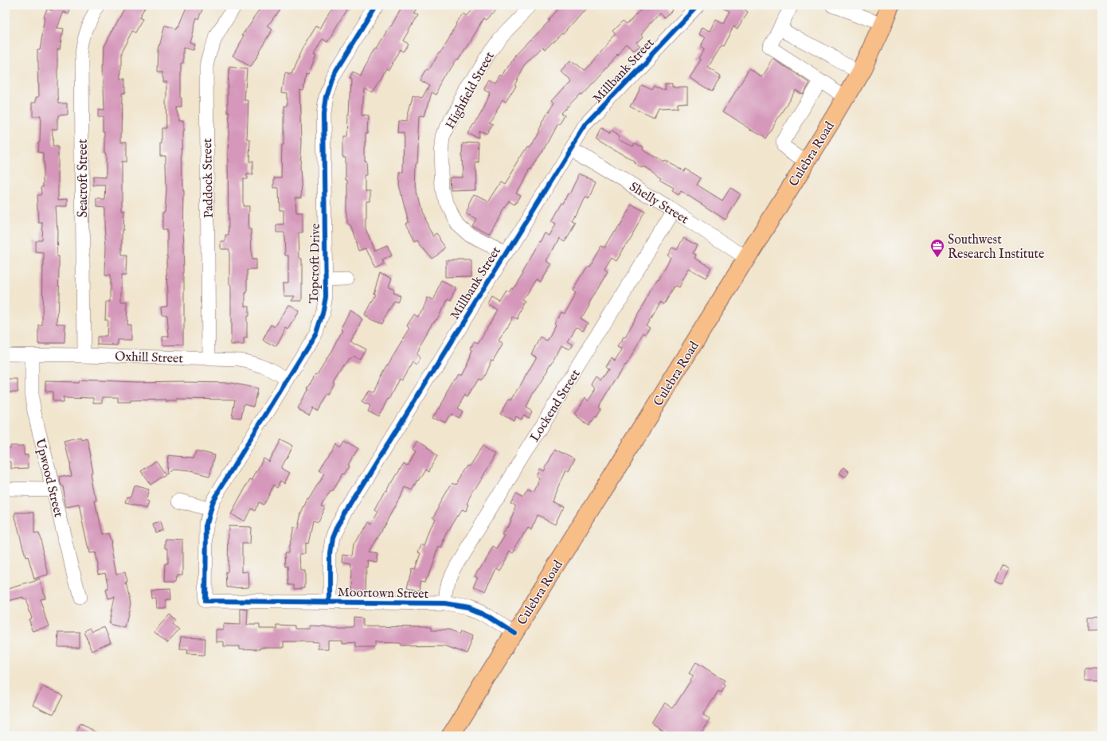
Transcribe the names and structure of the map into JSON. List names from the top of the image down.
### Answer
{
  "streets": {
    "main road": ["Culebra Road"],
    "street": [
      "Millbank Street",
      "Highfield Street",
      "Seacroft Street",
      "Paddock Street",
      "Shelly Street",
      "Topcroft Drive",
      "Oxhill Street",
      "Lockend Street",
      "Upwood Street",
      "Moortown Street"
    ]
  },
  "crossings": [
    ["Millbank Street", "Highfield Street"],
    ["Millbank Street", "Shelly Street"],
    ["Millbank Street", "Moortown Street"],
    ["Culebra Road", "Shelly Street"],
    ["Culebra Road", "Moortown Street"],
    ["Seacroft Street", "Oxhill Street"],
    ["Paddock Street", "Oxhill Street"],
    ["Shelly Street", "Lockend Street"],
    ["Topcroft Drive", "Oxhill Street"],
    ["Topcroft Drive", "Moortown Street"],
    ["Oxhill Street", "Upwood Street"],
    ["Lockend Street", "Moortown Street"]
  ],
  "places": {
    "office": ["Southwest Research Institute"]
  }
}
